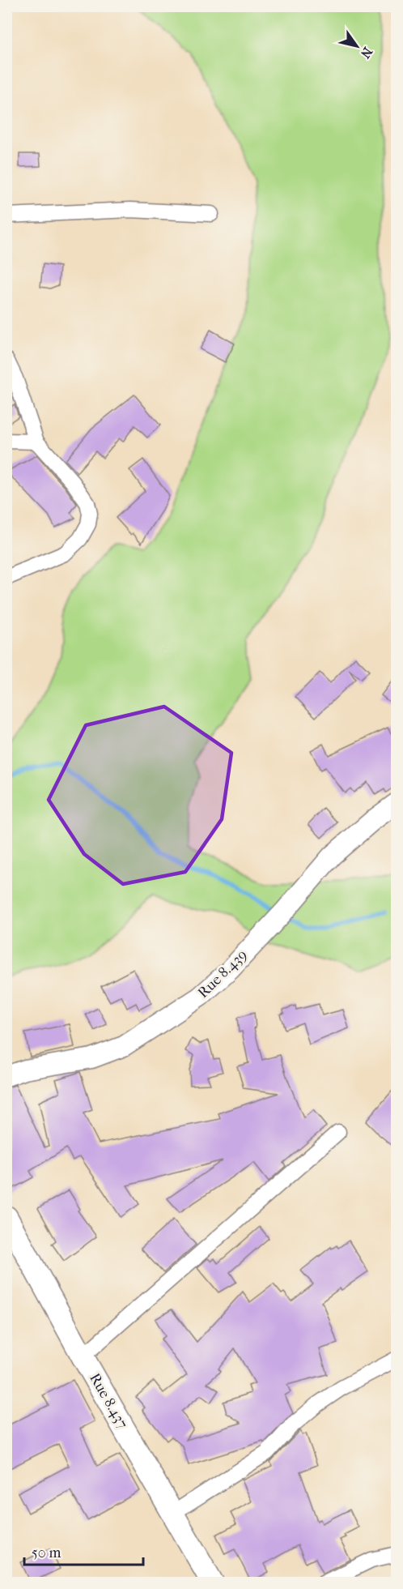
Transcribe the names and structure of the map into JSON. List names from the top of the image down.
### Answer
{
  "streets": {
    "main road": ["Rue 8.437"],
    "street": ["Rue 8.439"]
  },
  "scale_bar": "50 m",
  "north": "bottom right"
}
